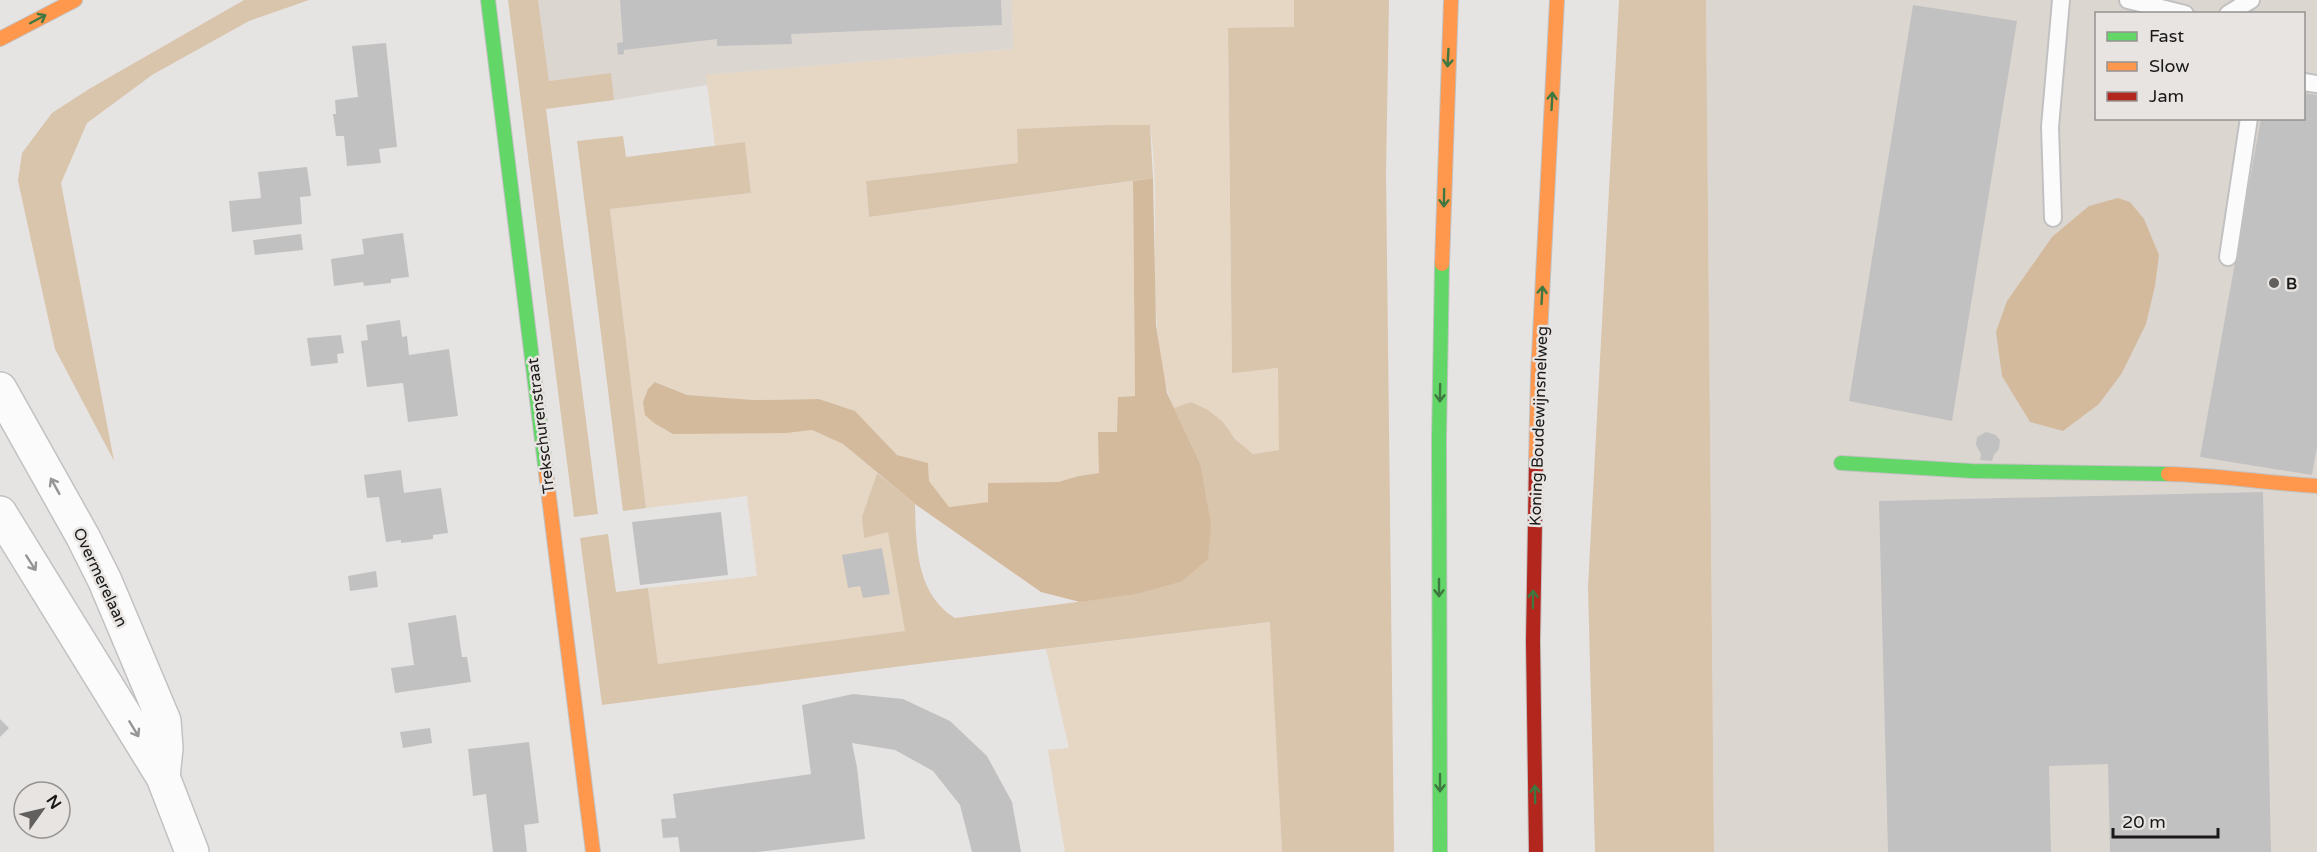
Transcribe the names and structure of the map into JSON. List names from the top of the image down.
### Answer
{
  "streets": {
    "main road": ["Trekschurenstraat", "Koning Boudewijnsnelweg"],
    "street": ["Overmerelaan"]
  },
  "places": ["B"],
  "legend": ["Fast", "Slow", "Jam"],
  "scale_bar": "20 m",
  "north": "top right"
}
